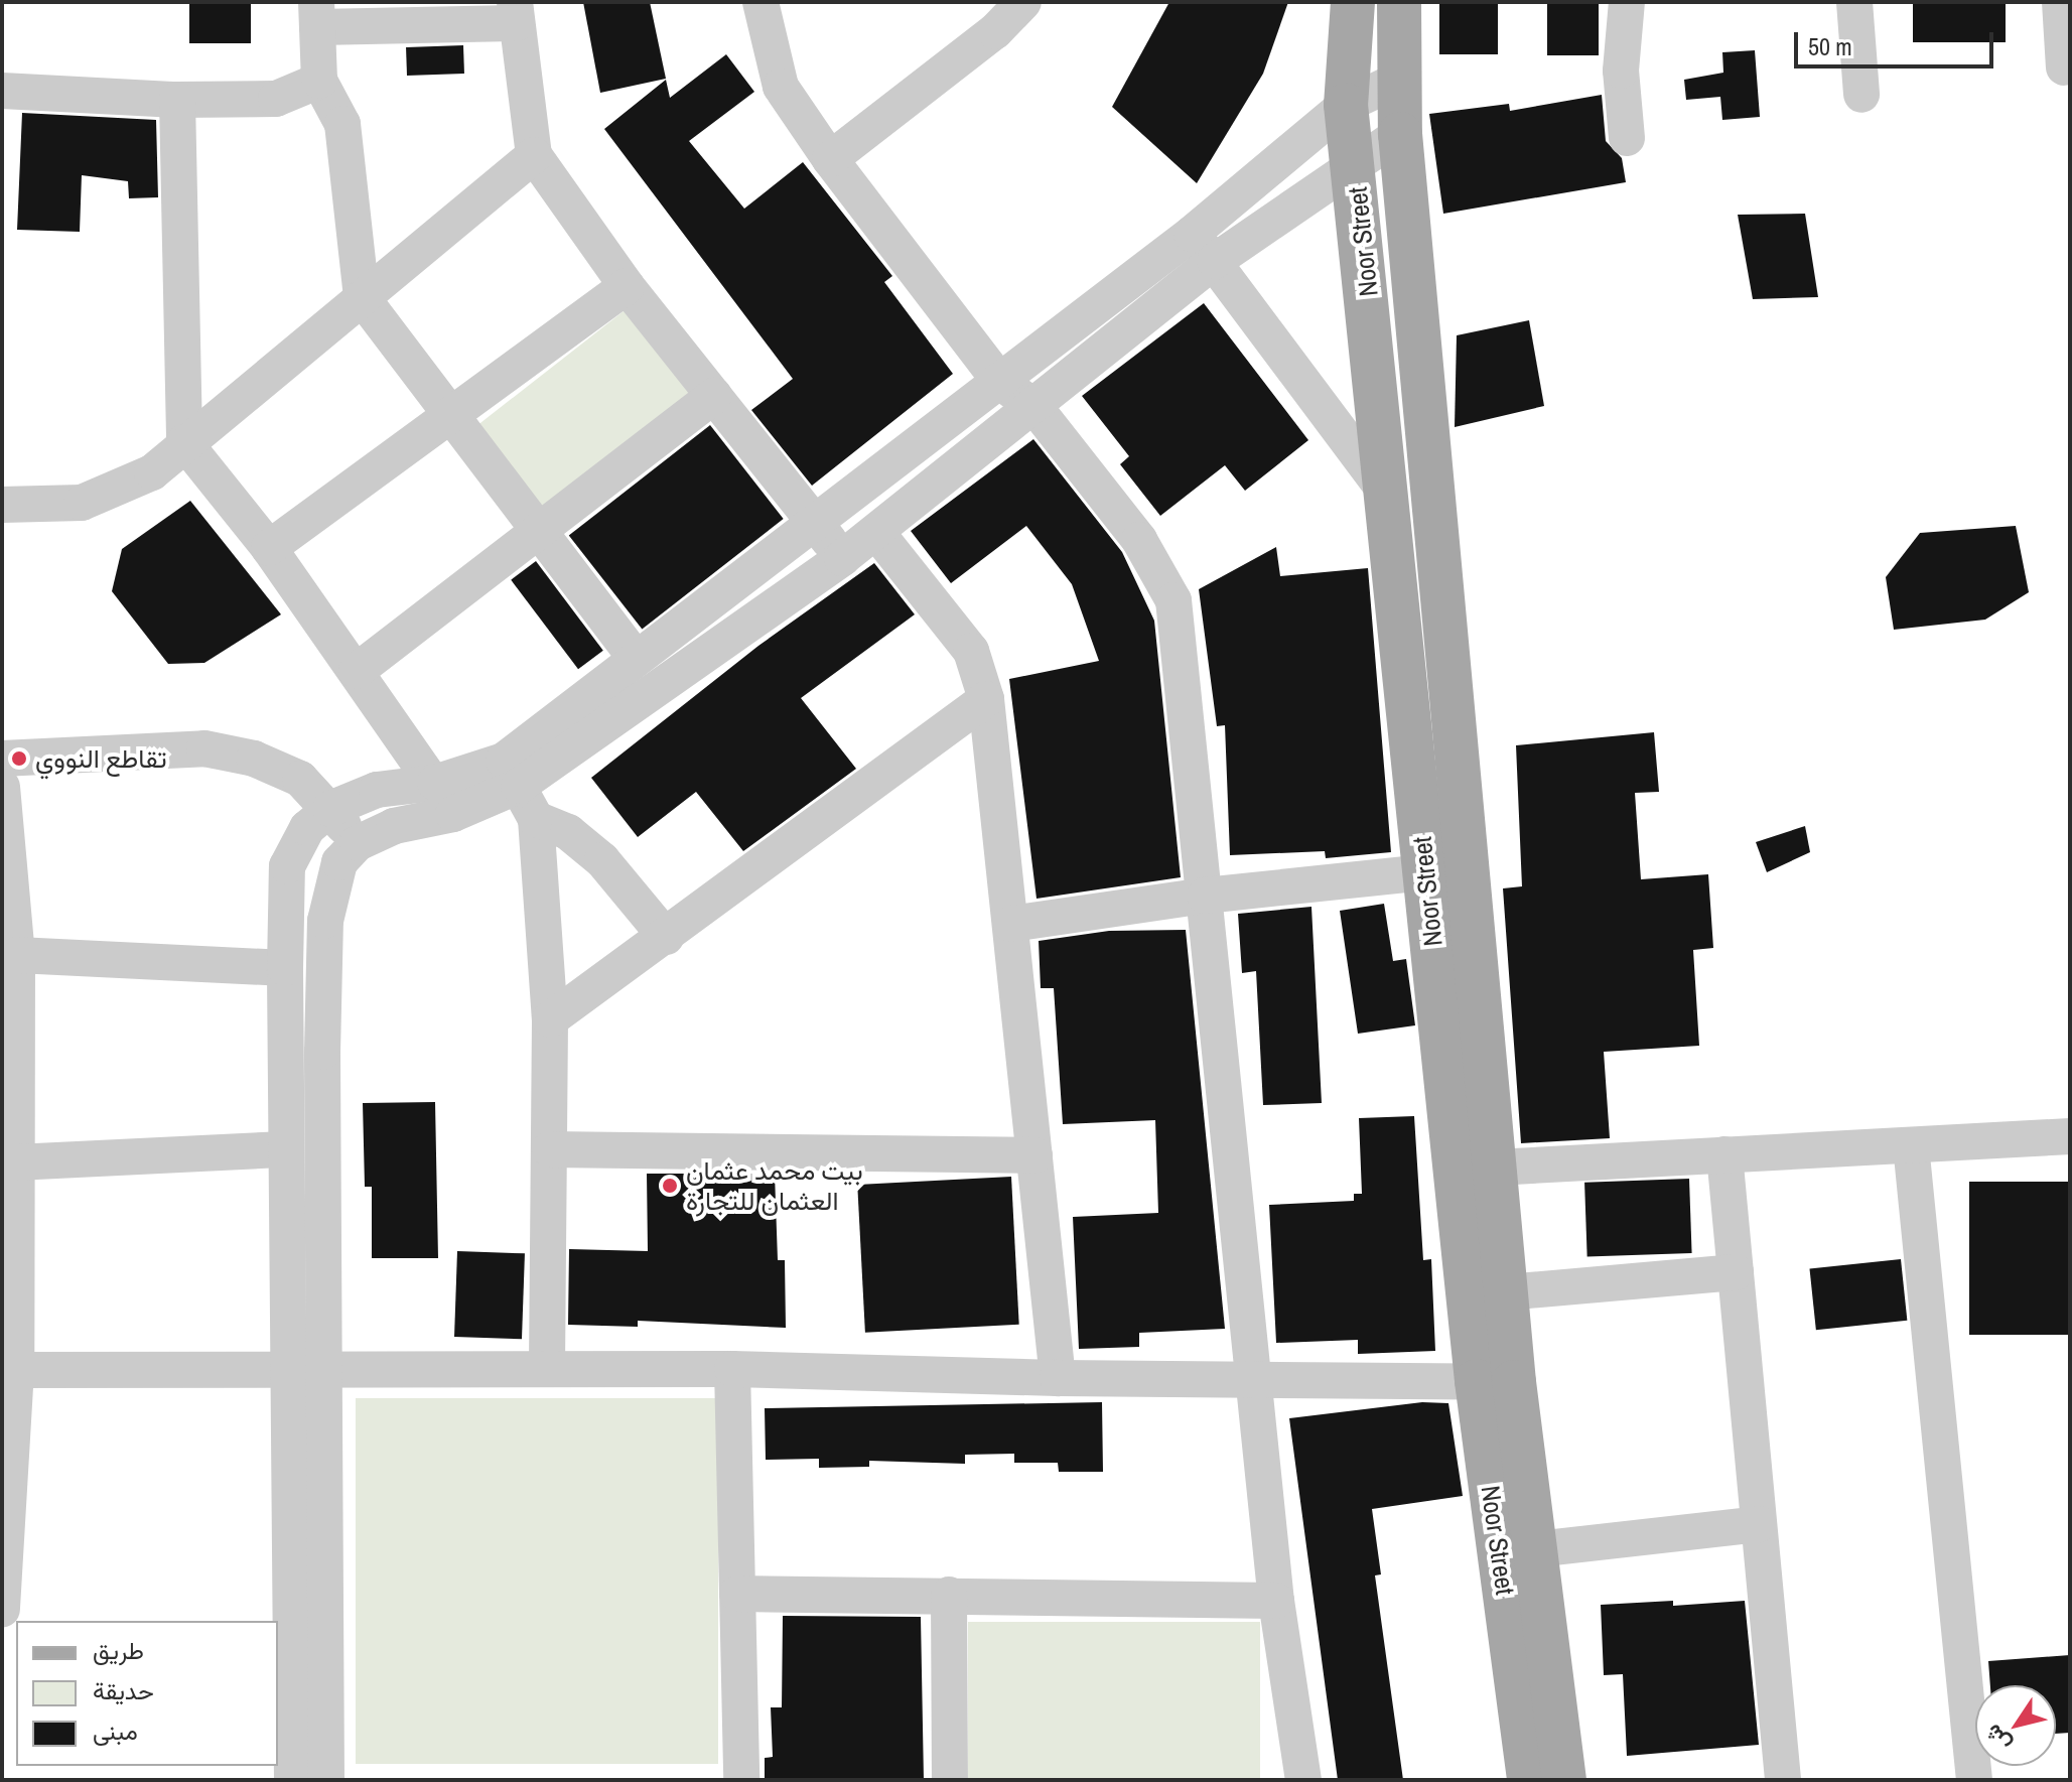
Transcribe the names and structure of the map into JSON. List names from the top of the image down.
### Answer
{
  "streets": {
    "main road": ["Noor Street"]
  },
  "places": ["تقاطع النووي", "بيت محمد عثمان العثمان للتجارة"],
  "legend": ["طريق", "حديقة", "مبنى"],
  "scale_bar": "50 m",
  "north": "bottom left"
}
